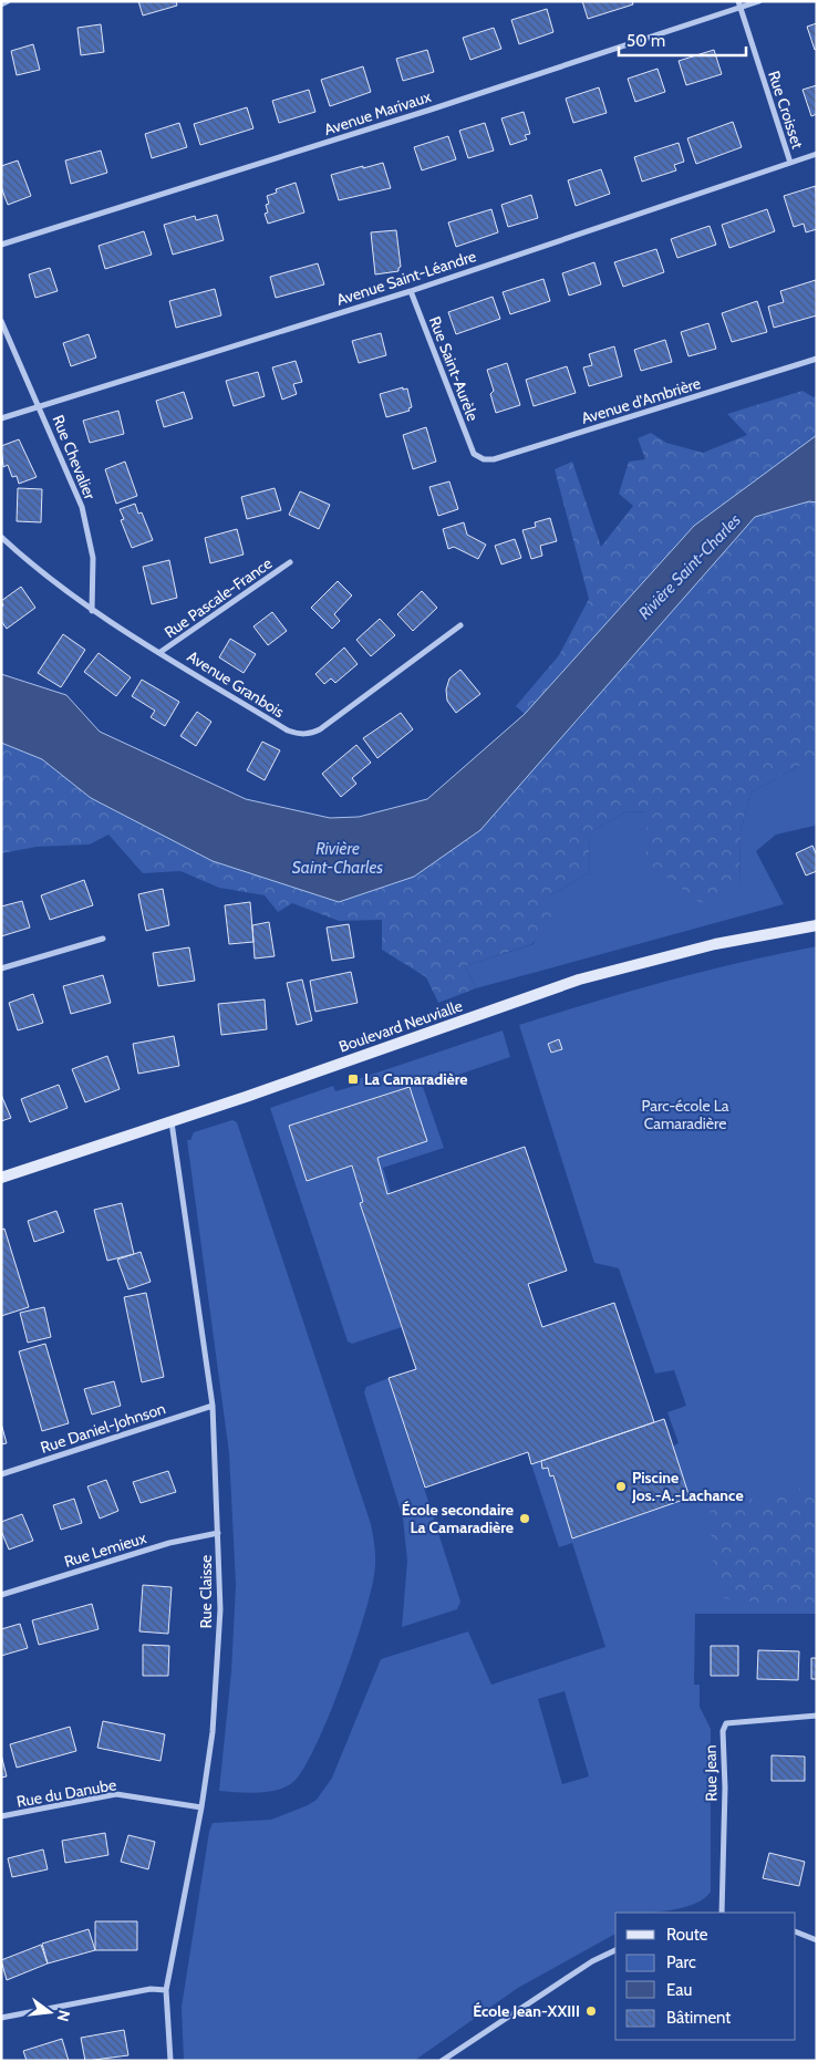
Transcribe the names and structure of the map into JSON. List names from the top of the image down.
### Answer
{
  "streets": {
    "main road": ["Boulevard Neuvialle"],
    "street": [
      "Rue Croisset",
      "Avenue Marivaux",
      "Avenue Saint-Léandre",
      "Rue Saint-Aurèle",
      "Avenue d'Ambrière",
      "Rue Chevalier",
      "Rue Pascale-France",
      "Avenue Granbois",
      "Rue Daniel-Johnson",
      "Rue Lemieux",
      "Rue Claisse",
      "Rue Jean",
      "Rue du Danube"
    ]
  },
  "crossings": [
    ["Rue Croisset", "Avenue Marivaux"],
    ["Rue Croisset", "Avenue Saint-Léandre"],
    ["Avenue Saint-Léandre", "Rue Saint-Aurèle"],
    ["Avenue Saint-Léandre", "Rue Chevalier"],
    ["Rue Saint-Aurèle", "Avenue d'Ambrière"],
    ["Rue Chevalier", "Avenue Granbois"],
    ["Rue Pascale-France", "Avenue Granbois"],
    ["Boulevard Neuvialle", "Rue Claisse"],
    ["Rue Daniel-Johnson", "Rue Claisse"],
    ["Rue Lemieux", "Rue Claisse"],
    ["Rue Claisse", "Rue du Danube"]
  ],
  "water": ["Rivière Saint-Charles"],
  "parks": ["Parc-école La Camaradière"],
  "places": {
    "transit": ["La Camaradière"],
    "other": ["Piscine Jos.-A.-Lachance", "École secondaire La Camaradière", "École Jean-XXIII"]
  },
  "legend": [
    "Route",
    "Parc",
    "Eau",
    "Bâtiment"
  ],
  "scale_bar": "50 m",
  "north": "right"
}
